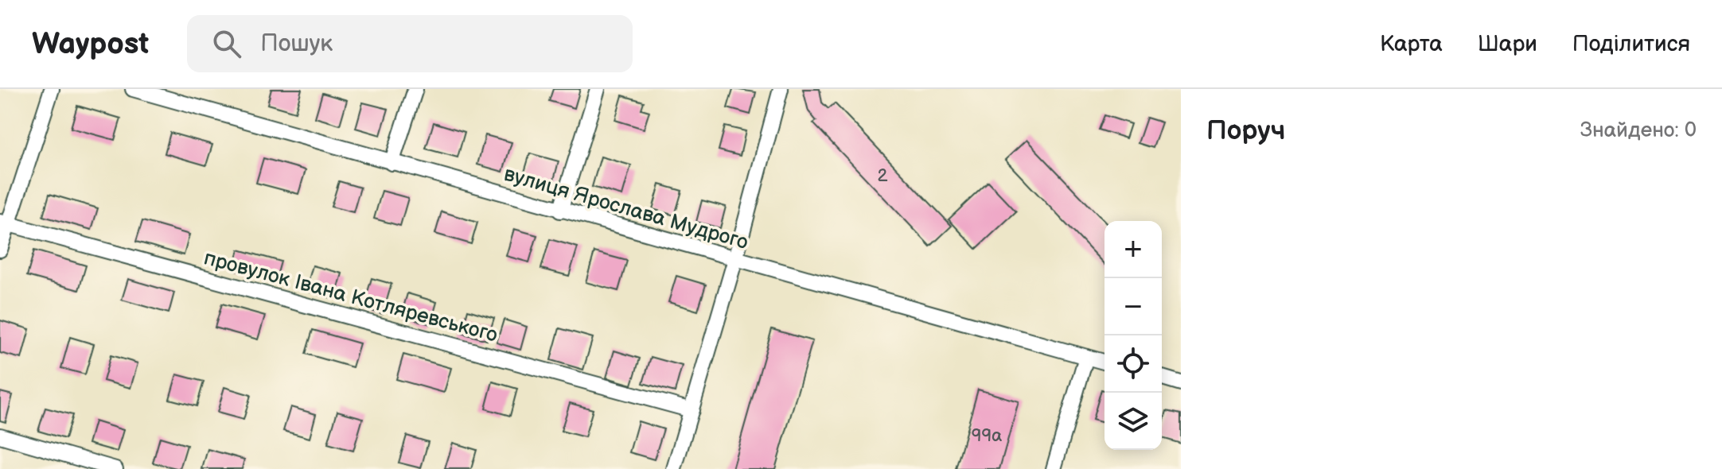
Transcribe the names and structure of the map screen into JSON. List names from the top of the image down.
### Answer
{
  "streets": {
    "street": ["вулиця Ярослава Мудрого", "провулок Івана Котляревського"]
  },
  "house_numbers": ["2", "99а"],
  "page": {
    "header": "Waypost",
    "search": "Пошук",
    "nav": ["Карта", "Шари", "Поділитися"],
    "heading": ["Поруч", "Знайдено: 0"],
    "map_buttons": ["+", "−"]
  }
}
